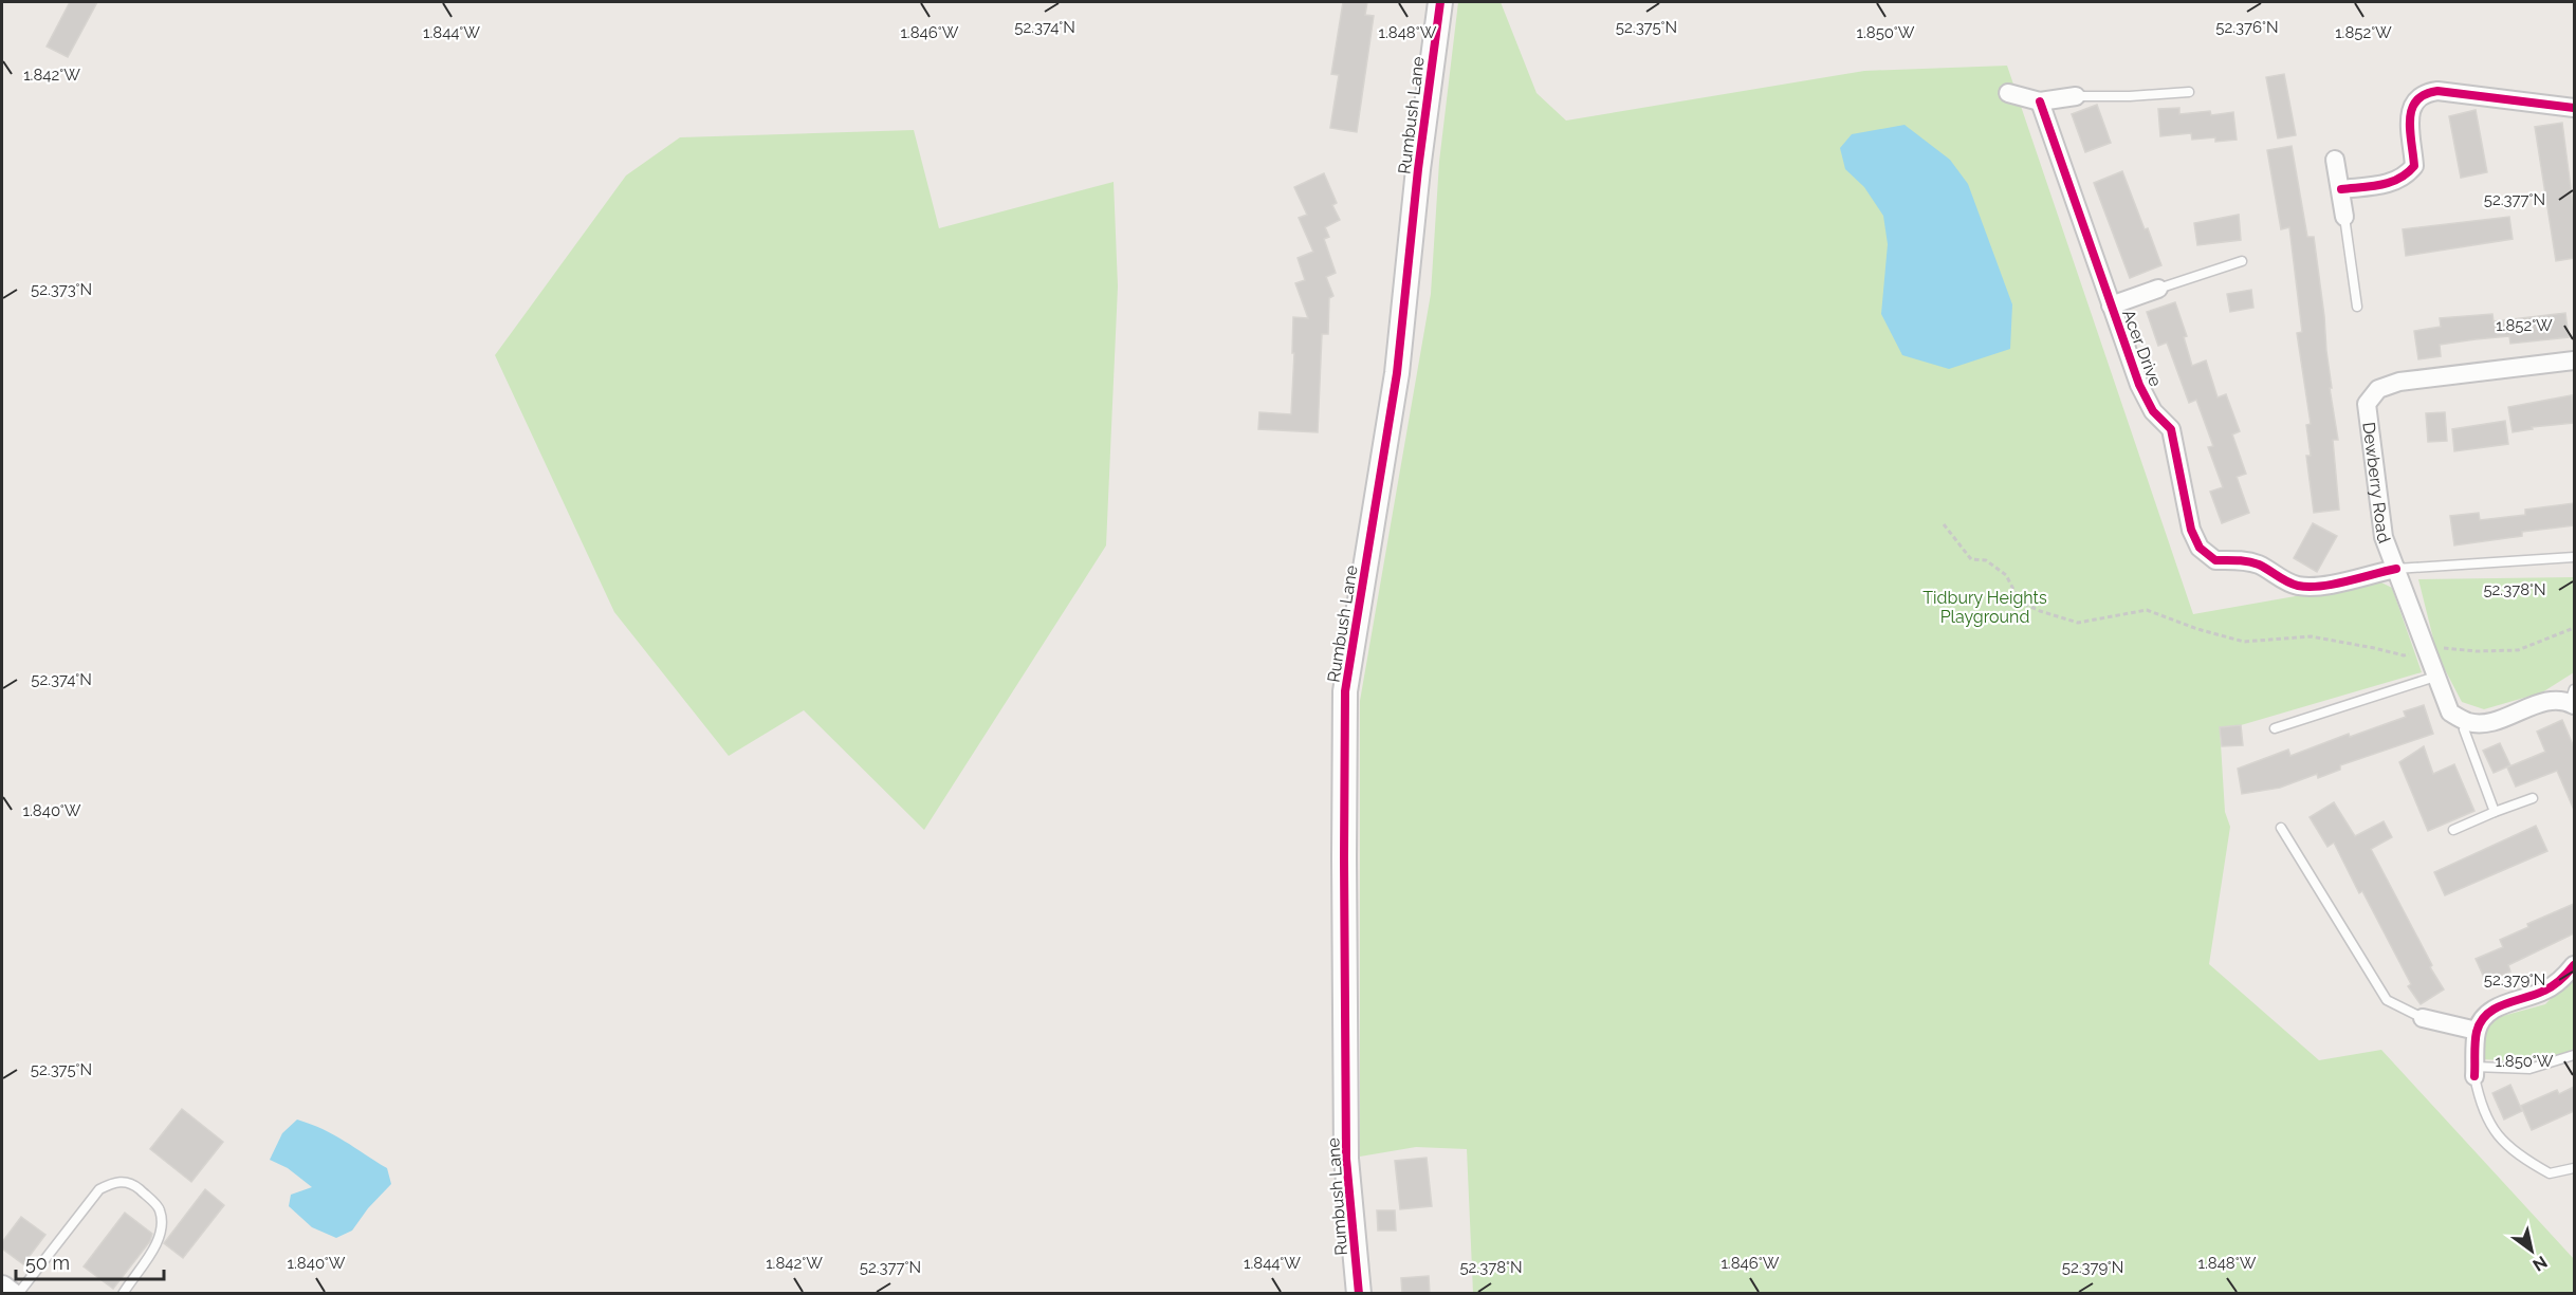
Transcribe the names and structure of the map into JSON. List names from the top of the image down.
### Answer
{
  "streets": {
    "street": ["Rumbush Lane", "Acer Drive", "Dewberry Road"]
  },
  "crossings": [
    ["Acer Drive", "Dewberry Road"]
  ],
  "parks": ["Tidbury Heights Playground"],
  "scale_bar": "50 m",
  "north": "bottom right",
  "coordinates": [
    "52.374°N",
    "52.375°N",
    "52.376°N",
    "1.844°W",
    "1.846°W",
    "1.848°W",
    "1.850°W",
    "1.852°W",
    "1.842°W",
    "52.377°N",
    "52.373°N",
    "52.378°N",
    "1.840°W",
    "52.379°N"
  ]
}
